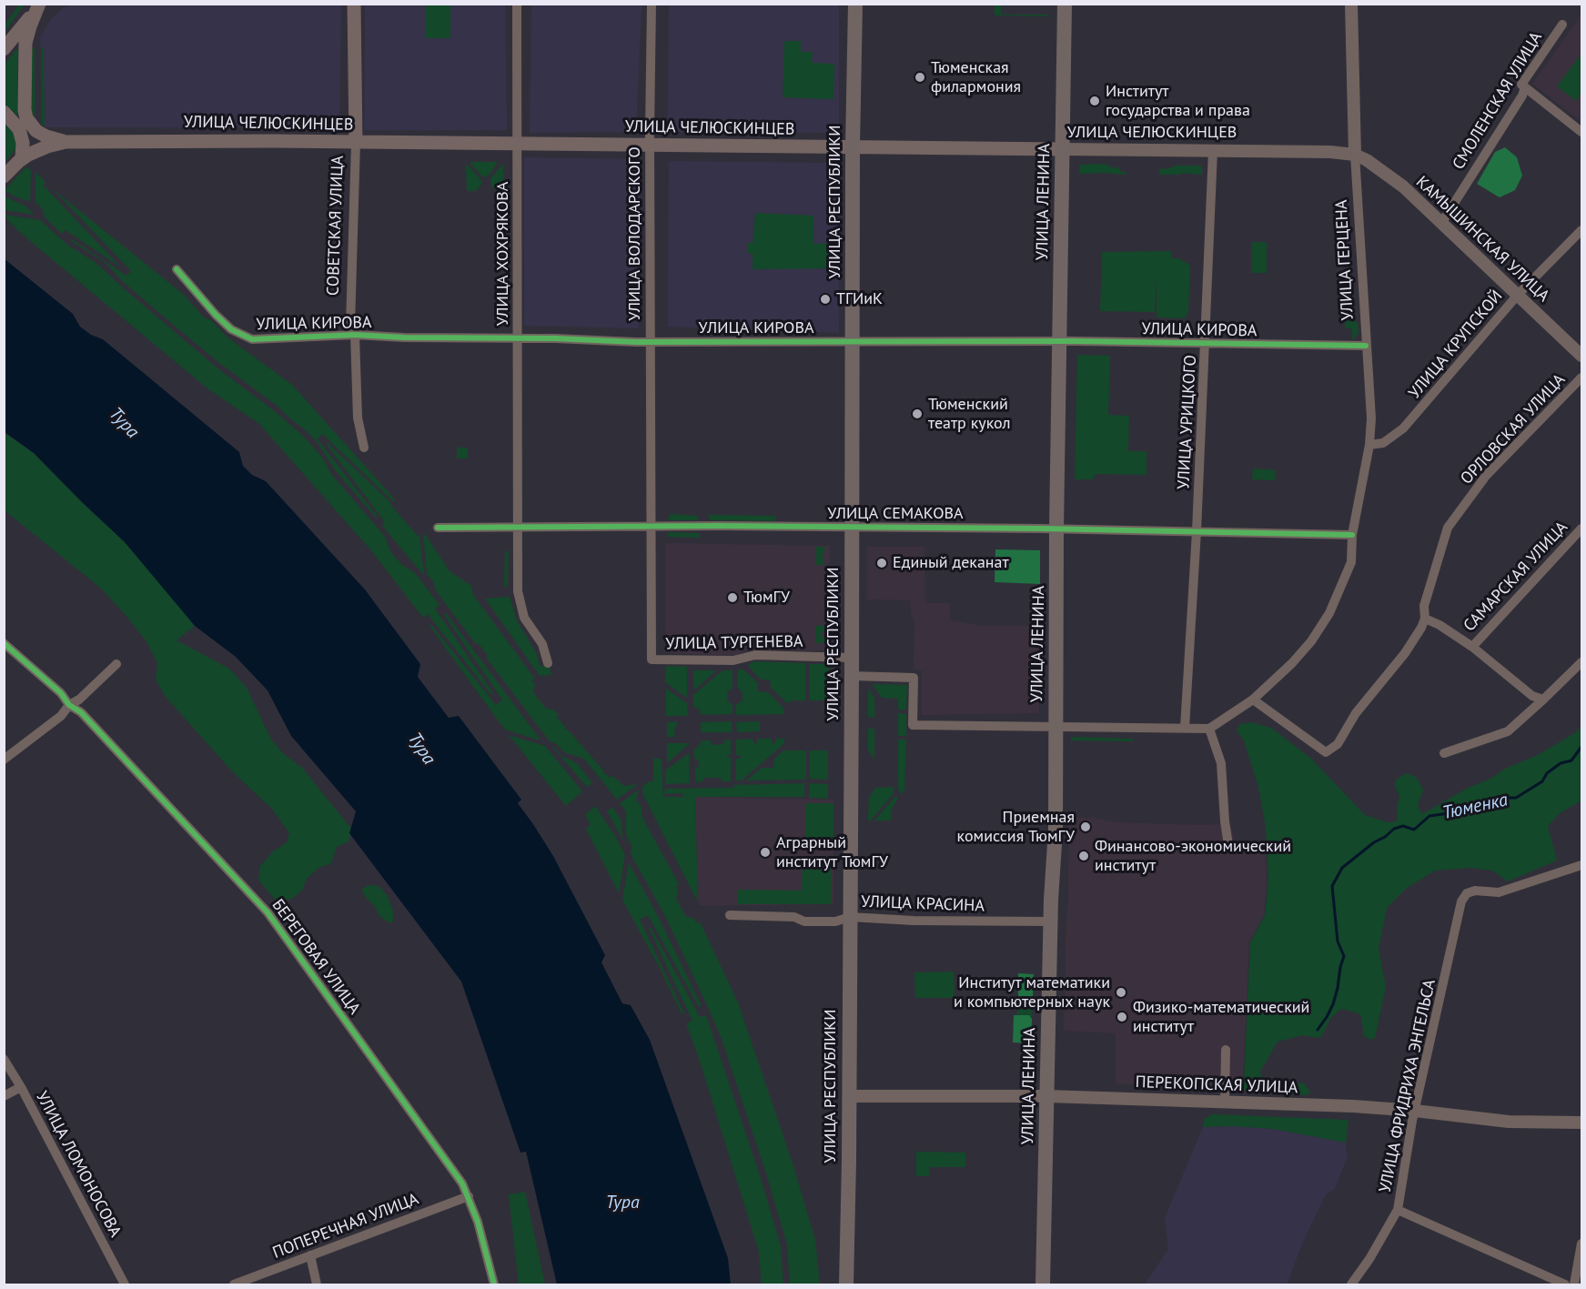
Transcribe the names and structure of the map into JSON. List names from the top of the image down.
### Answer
{
  "streets": {
    "main road": [
      "УЛИЦА ЧЕЛЮСКИНЦЕВ",
      "УЛИЦА РЕСПУБЛИКИ",
      "УЛИЦА ЛЕНИНА",
      "СОВЕТСКАЯ УЛИЦА"
    ],
    "street": [
      "СМОЛЕНСКАЯ УЛИЦА",
      "УЛИЦА ВОЛОДАРСКОГО",
      "КАМЫШИНСКАЯ УЛИЦА",
      "УЛИЦА ХОХРЯКОВА",
      "УЛИЦА ГЕРЦЕНА",
      "УЛИЦА КИРОВА",
      "УЛИЦА КРУПСКОЙ",
      "УЛИЦА УРИЦКОГО",
      "ОРЛОВСКАЯ УЛИЦА",
      "УЛИЦА СЕМАКОВА",
      "САМАРСКАЯ УЛИЦА",
      "УЛИЦА ТУРГЕНЕВА",
      "УЛИЦА КРАСИНА",
      "БЕРЕГОВАЯ УЛИЦА",
      "ПЕРЕКОПСКАЯ УЛИЦА",
      "УЛИЦА ФРИДРИХА ЭНГЕЛЬСА",
      "УЛИЦА ЛОМОНОСОВА",
      "ПОПЕРЕЧНАЯ УЛИЦА"
    ]
  },
  "crossings": [
    ["СМОЛЕНСКАЯ УЛИЦА", "КАМЫШИНСКАЯ УЛИЦА"],
    ["УЛИЦА ЧЕЛЮСКИНЦЕВ", "УЛИЦА РЕСПУБЛИКИ"],
    ["УЛИЦА ЧЕЛЮСКИНЦЕВ", "УЛИЦА ЛЕНИНА"],
    ["УЛИЦА ЧЕЛЮСКИНЦЕВ", "СОВЕТСКАЯ УЛИЦА"],
    ["УЛИЦА ЧЕЛЮСКИНЦЕВ", "УЛИЦА ВОЛОДАРСКОГО"],
    ["УЛИЦА ЧЕЛЮСКИНЦЕВ", "КАМЫШИНСКАЯ УЛИЦА"],
    ["УЛИЦА ЧЕЛЮСКИНЦЕВ", "УЛИЦА ХОХРЯКОВА"],
    ["УЛИЦА ЧЕЛЮСКИНЦЕВ", "УЛИЦА ГЕРЦЕНА"],
    ["УЛИЦА ЧЕЛЮСКИНЦЕВ", "УЛИЦА УРИЦКОГО"],
    ["УЛИЦА РЕСПУБЛИКИ", "УЛИЦА КИРОВА"],
    ["УЛИЦА РЕСПУБЛИКИ", "УЛИЦА СЕМАКОВА"],
    ["УЛИЦА РЕСПУБЛИКИ", "УЛИЦА ТУРГЕНЕВА"],
    ["УЛИЦА РЕСПУБЛИКИ", "УЛИЦА КРАСИНА"],
    ["УЛИЦА РЕСПУБЛИКИ", "ПЕРЕКОПСКАЯ УЛИЦА"],
    ["УЛИЦА ЛЕНИНА", "УЛИЦА КИРОВА"],
    ["УЛИЦА ЛЕНИНА", "УЛИЦА СЕМАКОВА"],
    ["УЛИЦА ЛЕНИНА", "УЛИЦА КРАСИНА"],
    ["УЛИЦА ЛЕНИНА", "ПЕРЕКОПСКАЯ УЛИЦА"],
    ["СОВЕТСКАЯ УЛИЦА", "УЛИЦА КИРОВА"],
    ["УЛИЦА ВОЛОДАРСКОГО", "УЛИЦА КИРОВА"],
    ["УЛИЦА ВОЛОДАРСКОГО", "УЛИЦА СЕМАКОВА"],
    ["УЛИЦА ВОЛОДАРСКОГО", "УЛИЦА ТУРГЕНЕВА"],
    ["КАМЫШИНСКАЯ УЛИЦА", "УЛИЦА ГЕРЦЕНА"],
    ["КАМЫШИНСКАЯ УЛИЦА", "УЛИЦА КРУПСКОЙ"],
    ["УЛИЦА ХОХРЯКОВА", "УЛИЦА КИРОВА"],
    ["УЛИЦА ХОХРЯКОВА", "УЛИЦА СЕМАКОВА"],
    ["УЛИЦА ГЕРЦЕНА", "УЛИЦА КИРОВА"],
    ["УЛИЦА ГЕРЦЕНА", "УЛИЦА КРУПСКОЙ"],
    ["УЛИЦА ГЕРЦЕНА", "ОРЛОВСКАЯ УЛИЦА"],
    ["УЛИЦА ГЕРЦЕНА", "УЛИЦА СЕМАКОВА"],
    ["УЛИЦА КИРОВА", "УЛИЦА УРИЦКОГО"],
    ["УЛИЦА УРИЦКОГО", "УЛИЦА СЕМАКОВА"],
    ["БЕРЕГОВАЯ УЛИЦА", "ПОПЕРЕЧНАЯ УЛИЦА"],
    ["ПЕРЕКОПСКАЯ УЛИЦА", "УЛИЦА ФРИДРИХА ЭНГЕЛЬСА"]
  ],
  "water": ["Тура", "Тюменка"],
  "places": [
    "Тюменская филармония",
    "Институт государства и права",
    "ТГИиК",
    "Тюменский театр кукол",
    "Единый деканат",
    "ТюмГУ",
    "Приемная комиссия ТюмГУ",
    "Аграрный институт ТюмГУ",
    "Финансово-экономический институт",
    "Институт математики и компьютерных наук",
    "Физико-математический институт"
  ]
}
